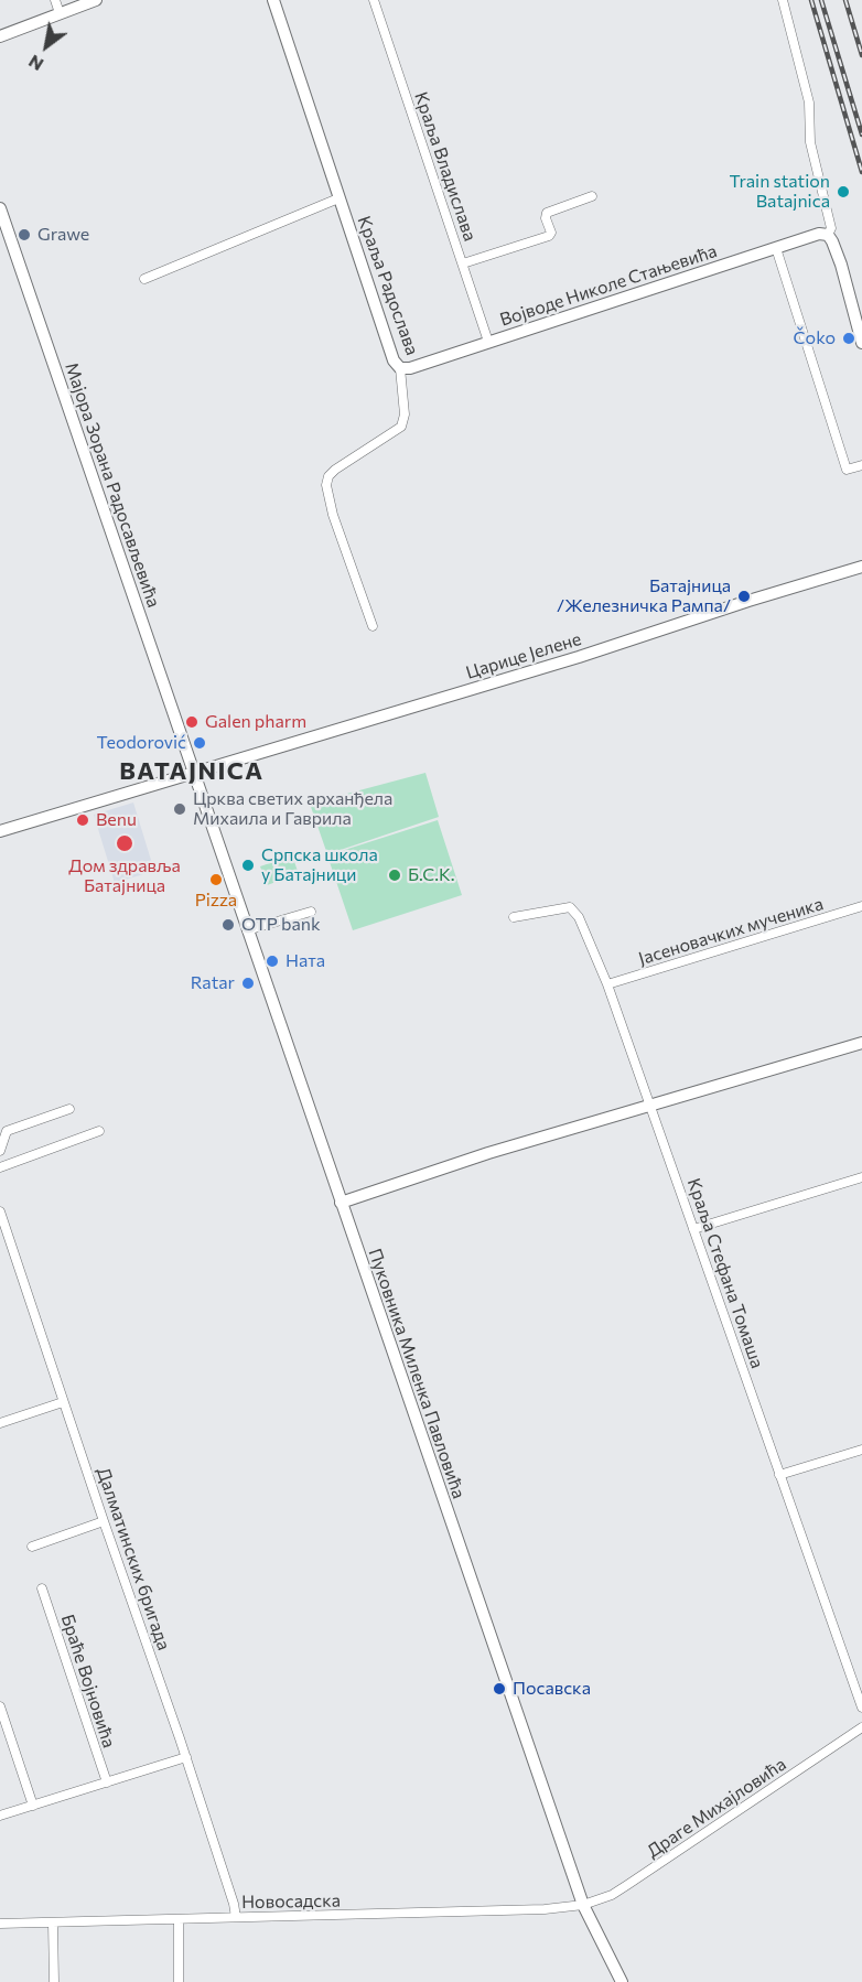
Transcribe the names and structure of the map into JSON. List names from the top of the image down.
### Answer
{
  "streets": {
    "main road": [
      "Краља Радослава",
      "Војводе Николе Стањевића",
      "Мајора Зорана Радосављевића",
      "Царице Јелене",
      "Пуковника Миленка Павловића"
    ],
    "street": [
      "Краља Владислава",
      "Јасеновачких мученика",
      "Краља Стефана Томаша",
      "Далматинских бригада",
      "Браће Војновића",
      "Драге Михајловића",
      "Новосадска"
    ]
  },
  "crossings": [
    ["Краља Владислава", "Војводе Николе Стањевића"],
    ["Краља Радослава", "Војводе Николе Стањевића"],
    ["Мајора Зорана Радосављевића", "Царице Јелене"],
    ["Мајора Зорана Радосављевића", "Пуковника Миленка Павловића"],
    ["Царице Јелене", "Пуковника Миленка Павловића"],
    ["Јасеновачких мученика", "Краља Стефана Томаша"],
    ["Пуковника Миленка Павловића", "Драге Михајловића"],
    ["Пуковника Миленка Павловића", "Новосадска"],
    ["Далматинских бригада", "Новосадска"],
    ["Драге Михајловића", "Новосадска"]
  ],
  "districts": ["BATAJNICA"],
  "places": [
    "Train station Batajnica",
    "Grawe",
    "Čoko",
    "Батајница /Железничка Рампа/",
    "Galen pharm",
    "Teodorović",
    "Црква светих арханђела Михаила и Гаврила",
    "Benu",
    "Дом здравља Батајница",
    "Српска школа у Батајници",
    "Б.С.К.",
    "Pizza",
    "OTP bank",
    "Ната",
    "Ratar",
    "Посавска"
  ],
  "north": "bottom left"
}
